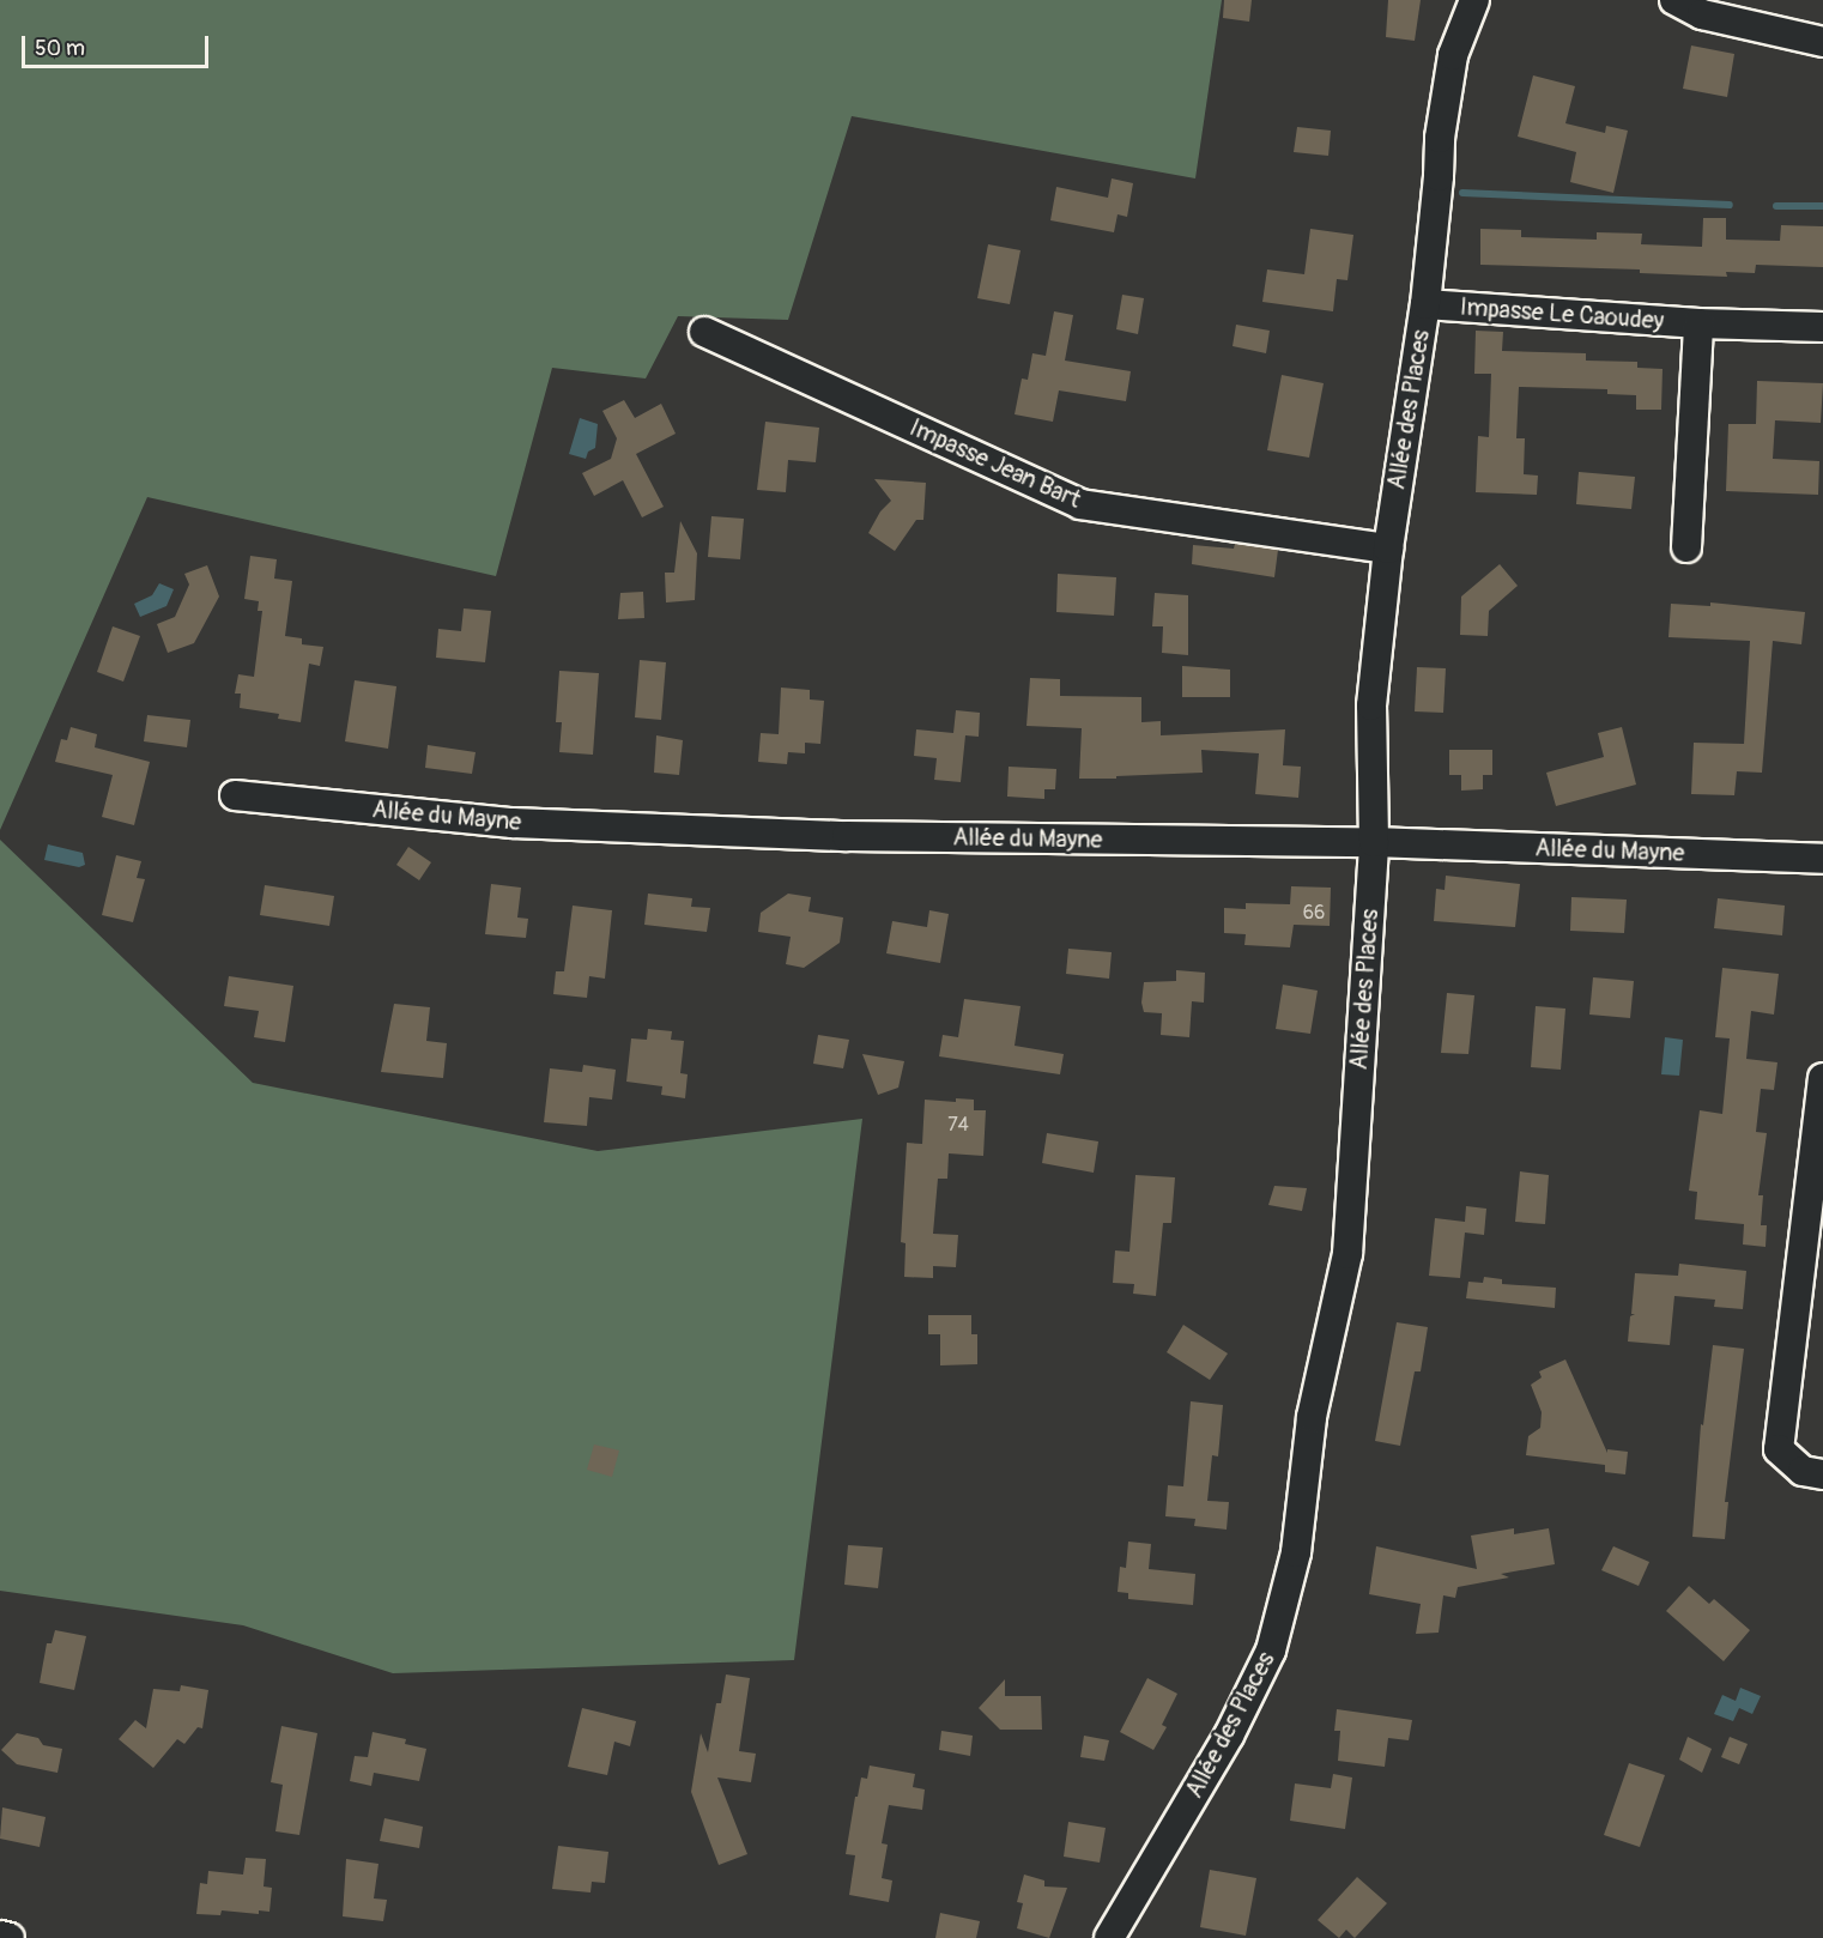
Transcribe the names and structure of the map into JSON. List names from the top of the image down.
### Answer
{
  "streets": {
    "street": [
      "Impasse Le Caoudey",
      "Allée des Places",
      "Impasse Jean Bart",
      "Allée du Mayne"
    ]
  },
  "crossings": [
    ["Impasse Le Caoudey", "Allée des Places"],
    ["Allée des Places", "Impasse Jean Bart"],
    ["Allée des Places", "Allée du Mayne"]
  ],
  "house_numbers": ["66", "74"],
  "scale_bar": "50 m"
}
